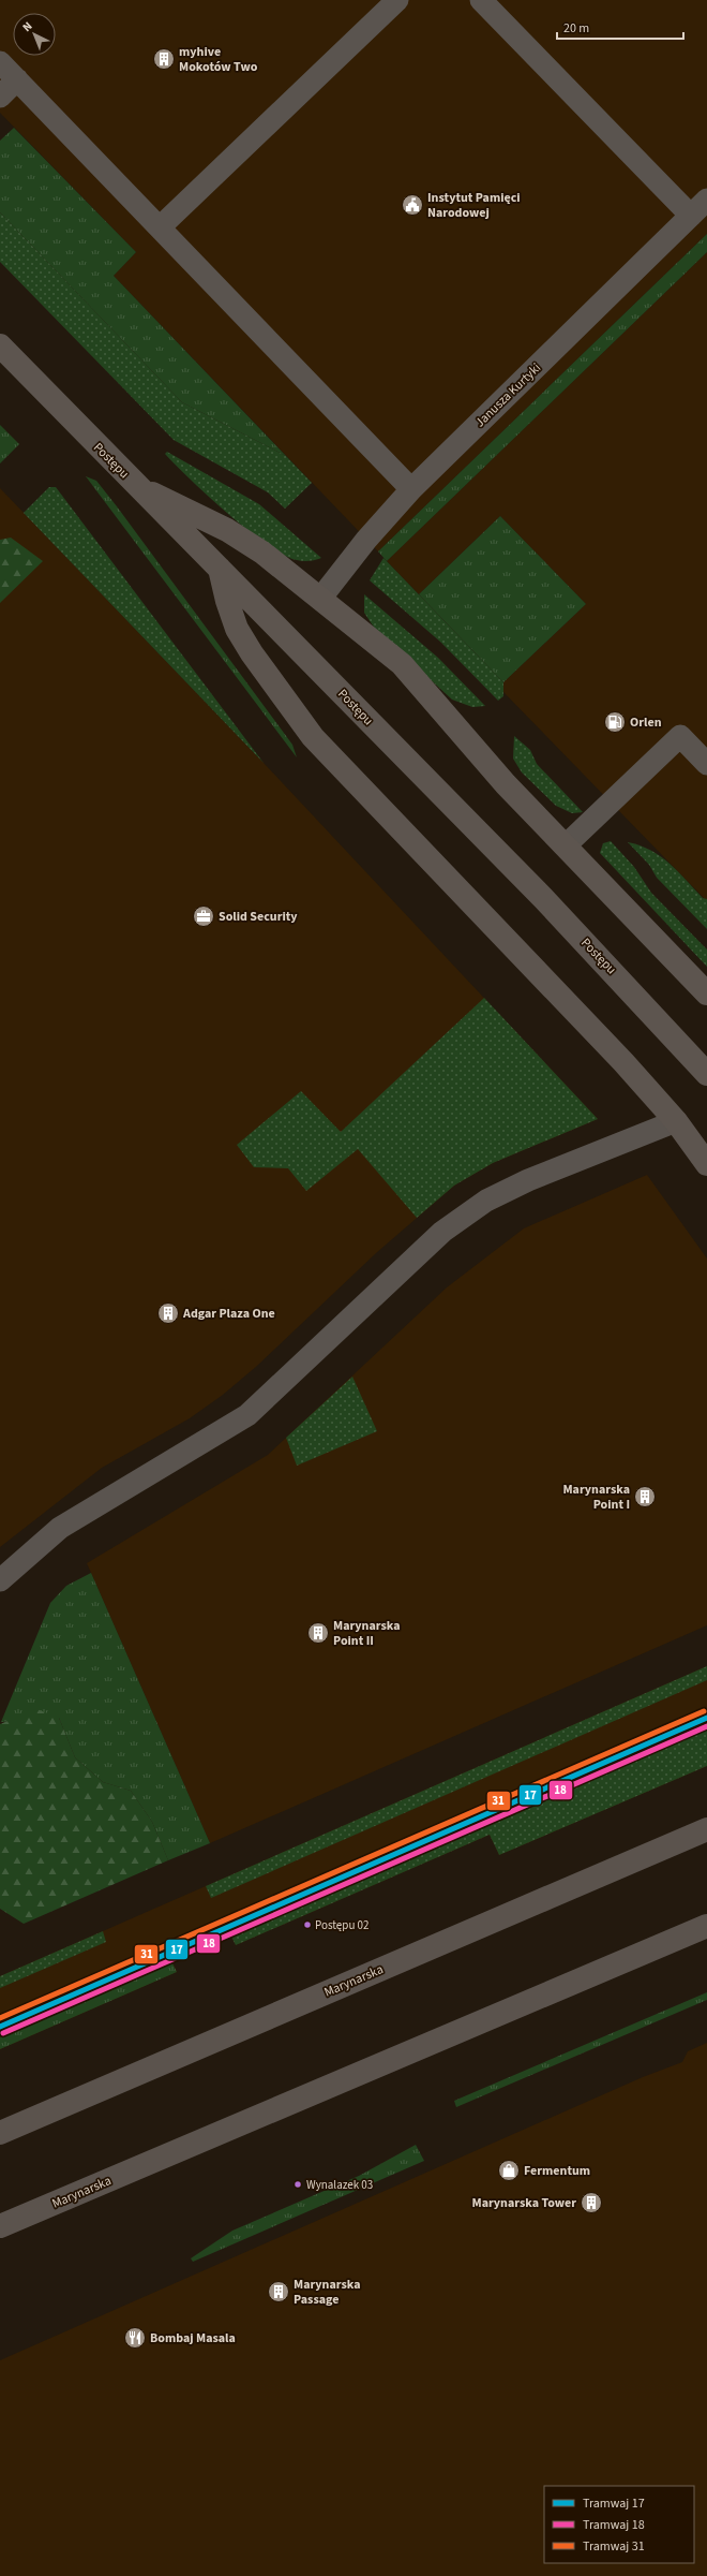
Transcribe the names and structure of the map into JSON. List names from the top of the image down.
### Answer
{
  "streets": {
    "main road": ["Marynarska"],
    "street": ["Postępu"],
    "lane": ["Janusza Kurtyki"]
  },
  "places": {
    "building": [
      "myhive Mokotów Two",
      "Adgar Plaza One",
      "Marynarska Point I",
      "Marynarska Point II",
      "Marynarska Tower",
      "Marynarska Passage"
    ],
    "public building": ["Instytut Pamięci Narodowej"],
    "fuel station": ["Orlen"],
    "office": ["Solid Security"],
    "other": ["Postępu 02", "Wynalazek 03"],
    "shop": ["Fermentum"],
    "restaurant": ["Bombaj Masala"]
  },
  "lines": ["tram line 31", "tram line 17", "tram line 18"],
  "legend": ["Tramwaj 17", "Tramwaj 18", "Tramwaj 31"],
  "scale_bar": "20 m",
  "north": "top left"
}
